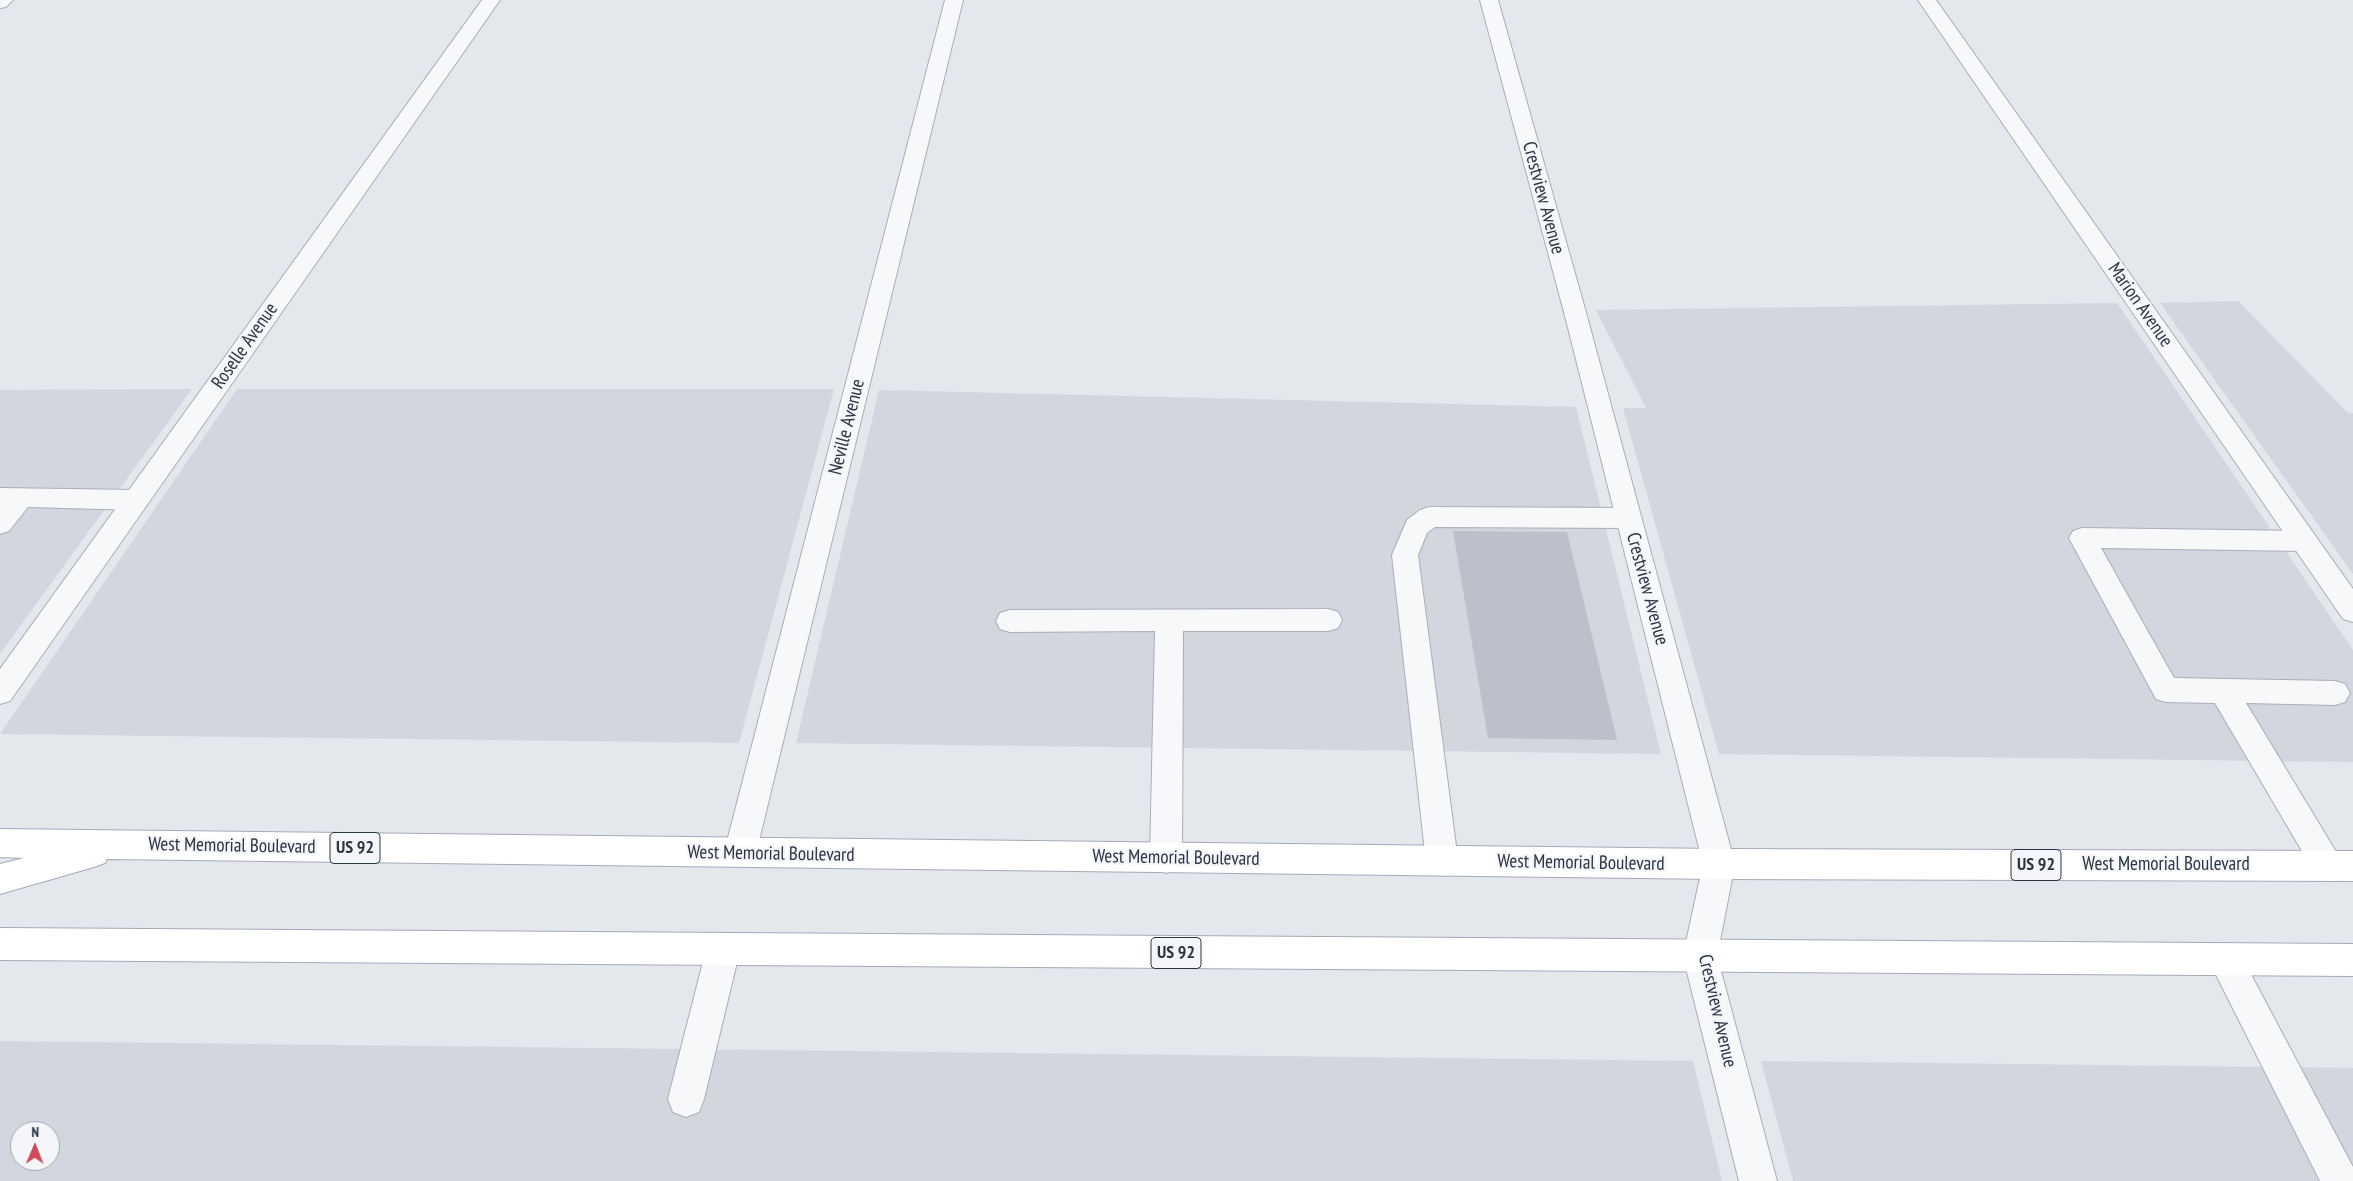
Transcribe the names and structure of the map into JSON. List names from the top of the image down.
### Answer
{
  "streets": {
    "main road": ["West Memorial Boulevard", "US 92"],
    "street": [
      "Crestview Avenue",
      "Marion Avenue",
      "Roselle Avenue",
      "Neville Avenue"
    ]
  },
  "crossings": [
    ["Crestview Avenue", "West Memorial Boulevard"],
    ["Crestview Avenue", "US 92"],
    ["Neville Avenue", "West Memorial Boulevard"]
  ],
  "north": "top"
}
